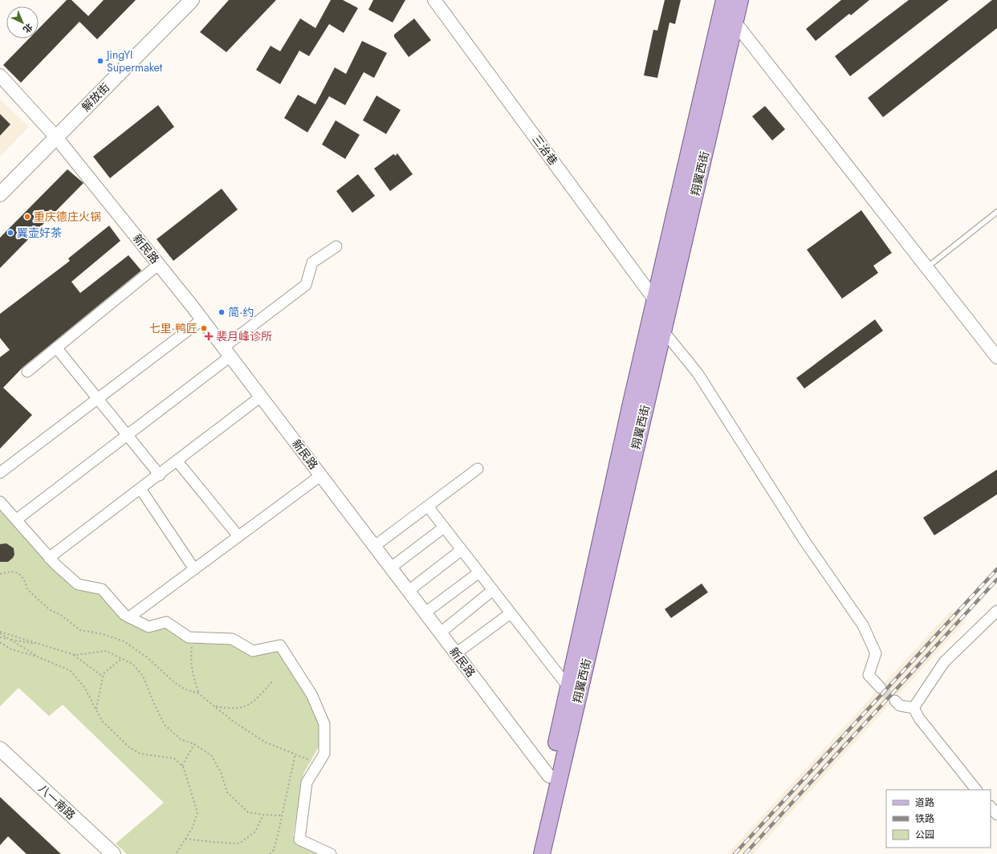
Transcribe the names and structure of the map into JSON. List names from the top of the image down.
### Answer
{
  "streets": {
    "main road": ["解放街", "翔翼西街", "八一南路"],
    "street": ["三治巷", "新民路"]
  },
  "crossings": [
    ["解放街", "新民路"],
    ["三治巷", "翔翼西街"],
    ["翔翼西街", "新民路"]
  ],
  "places": {
    "other": [
      "JingYI Supermaket",
      "重庆德庄火锅",
      "翼壶好茶",
      "简·约",
      "七里·鸭匠"
    ],
    "health": ["裴月峰诊所"]
  },
  "legend": ["道路", "铁路", "公园"],
  "north": "bottom right"
}
